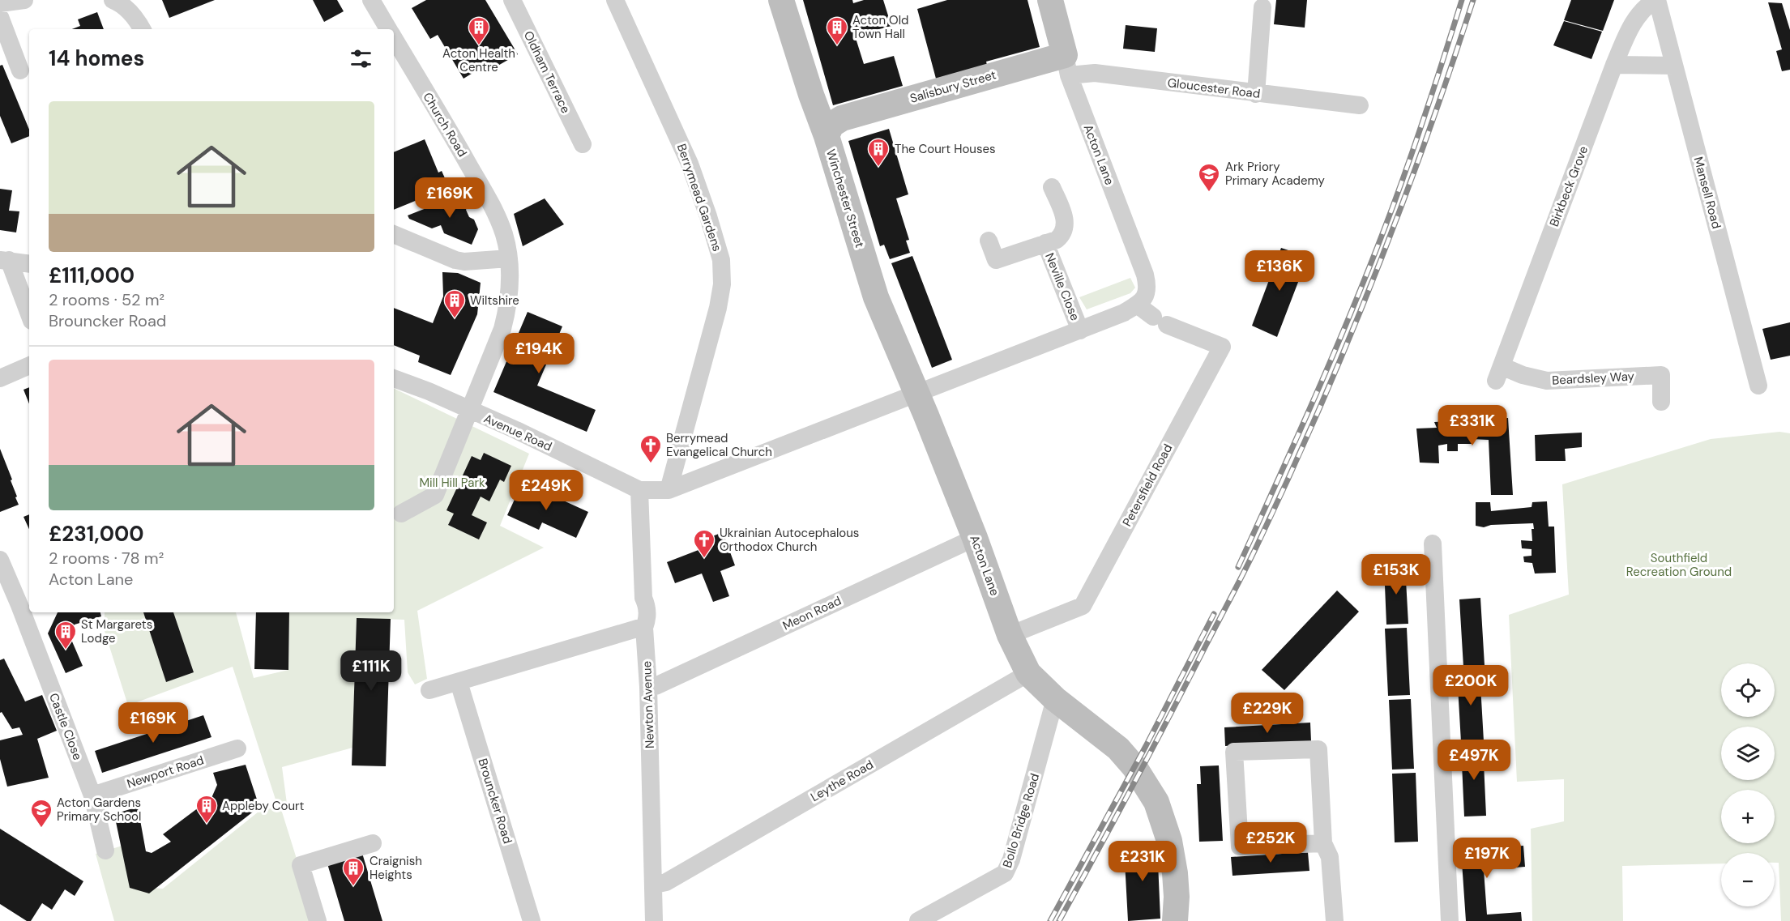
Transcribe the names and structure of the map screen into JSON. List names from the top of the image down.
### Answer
{
  "streets": {
    "main road": ["Salisbury Street", "Acton Lane", "Winchester Street"],
    "street": [
      "Oldham Terrace",
      "Gloucester Road",
      "Church Road",
      "Birkbeck Grove",
      "Mansell Road",
      "Berrymead Gardens",
      "Neville Close",
      "Beardsley Way",
      "Avenue Road",
      "Petersfield Road",
      "Meon Road",
      "Newton Avenue",
      "Castle Close",
      "Newport Road",
      "Leythe Road",
      "Brouncker Road",
      "Bollo Bridge Road"
    ]
  },
  "crossings": [
    ["Salisbury Street", "Gloucester Road"],
    ["Salisbury Street", "Acton Lane"],
    ["Salisbury Street", "Winchester Street"],
    ["Gloucester Road", "Acton Lane"],
    ["Church Road", "Avenue Road"],
    ["Acton Lane", "Winchester Street"],
    ["Acton Lane", "Avenue Road"],
    ["Acton Lane", "Petersfield Road"],
    ["Acton Lane", "Meon Road"],
    ["Acton Lane", "Leythe Road"],
    ["Acton Lane", "Bollo Bridge Road"],
    ["Birkbeck Grove", "Mansell Road"],
    ["Birkbeck Grove", "Beardsley Way"],
    ["Berrymead Gardens", "Avenue Road"],
    ["Winchester Street", "Avenue Road"],
    ["Avenue Road", "Newton Avenue"],
    ["Meon Road", "Newton Avenue"],
    ["Newton Avenue", "Leythe Road"],
    ["Castle Close", "Newport Road"]
  ],
  "parks": ["Mill Hill Park", "Southfield Recreation Ground"],
  "places": {
    "building": [
      "Acton Health Centre",
      "Acton Old Town Hall",
      "The Court Houses",
      "Wiltshire",
      "St Margarets Lodge",
      "Appleby Court",
      "Craignish Heights"
    ],
    "school or university": ["Ark Priory Primary Academy", "Acton Gardens Primary School"],
    "church": ["Berrymead Evangelical Church", "Ukrainian Autocephalous Orthodox Church"]
  },
  "page": {
    "heading": "14 homes",
    "list": [
      {
        "name": "£111,000",
        "note": "2 rooms · 52 m² · Brouncker Road"
      },
      {
        "name": "£231,000",
        "note": "2 rooms · 78 m² · Acton Lane"
      }
    ],
    "price": [
      "£169K",
      "£136K",
      "£194K",
      "£331K",
      "£249K",
      "£153K",
      "£111K",
      "£200K",
      "£229K",
      "£169K",
      "£497K",
      "£252K",
      "£197K",
      "£231K"
    ],
    "map_buttons": ["+", "−"]
  }
}
